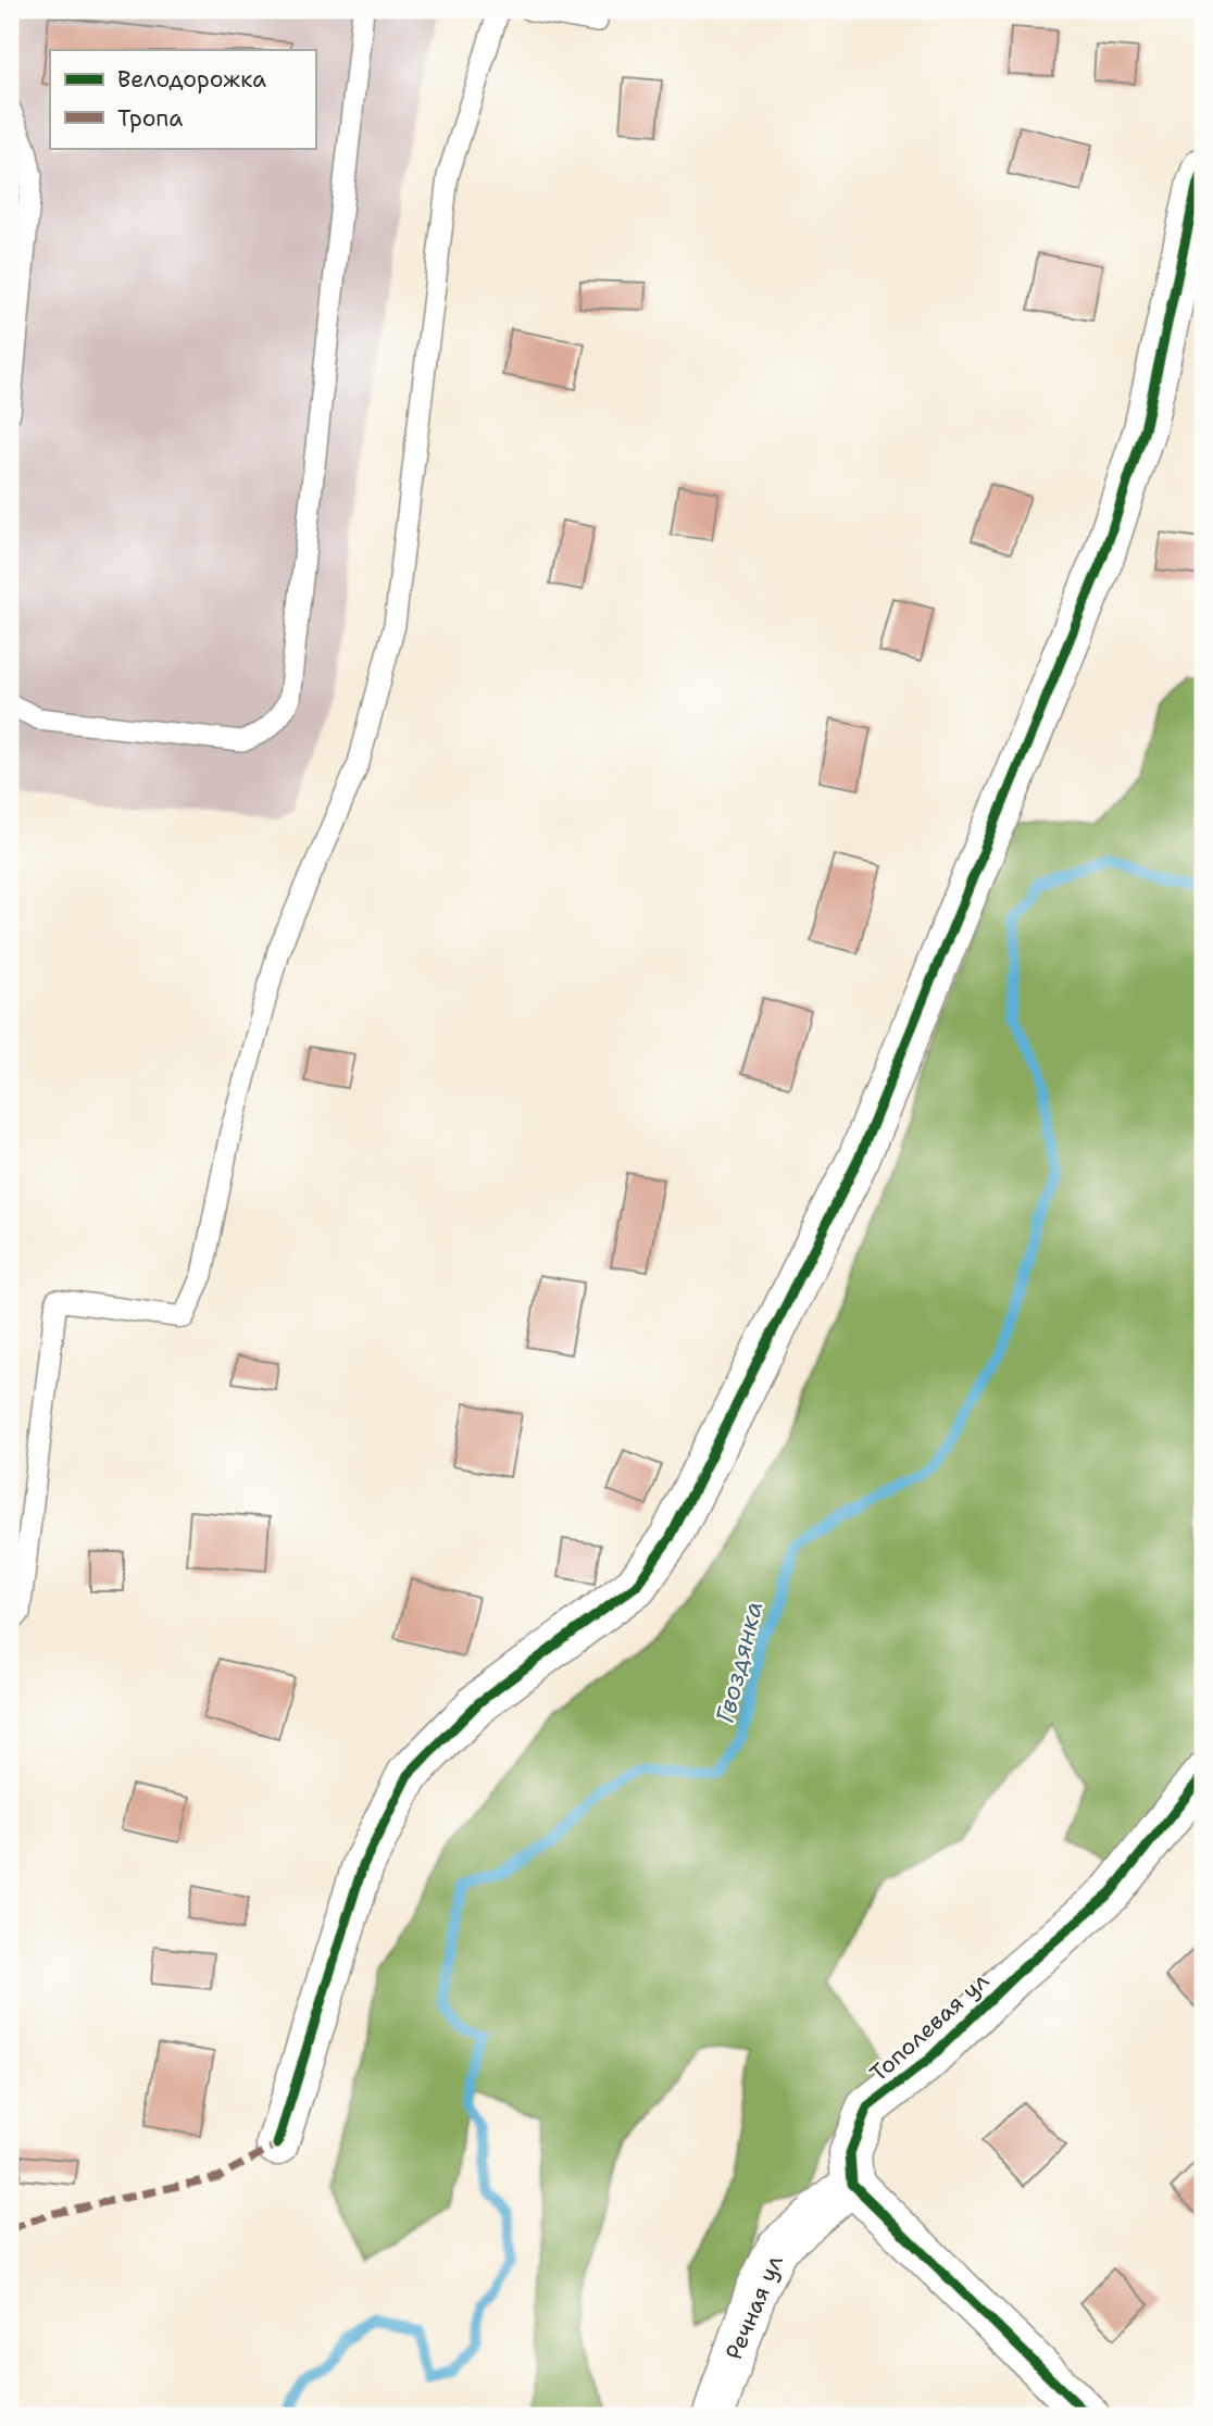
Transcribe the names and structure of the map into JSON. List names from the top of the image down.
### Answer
{
  "streets": {
    "street": ["Тополевая ул", "Речная ул"]
  },
  "crossings": [
    ["Тополевая ул", "Речная ул"]
  ],
  "water": ["Гвоздянка"],
  "legend": ["Велодорожка", "Тропа"]
}
